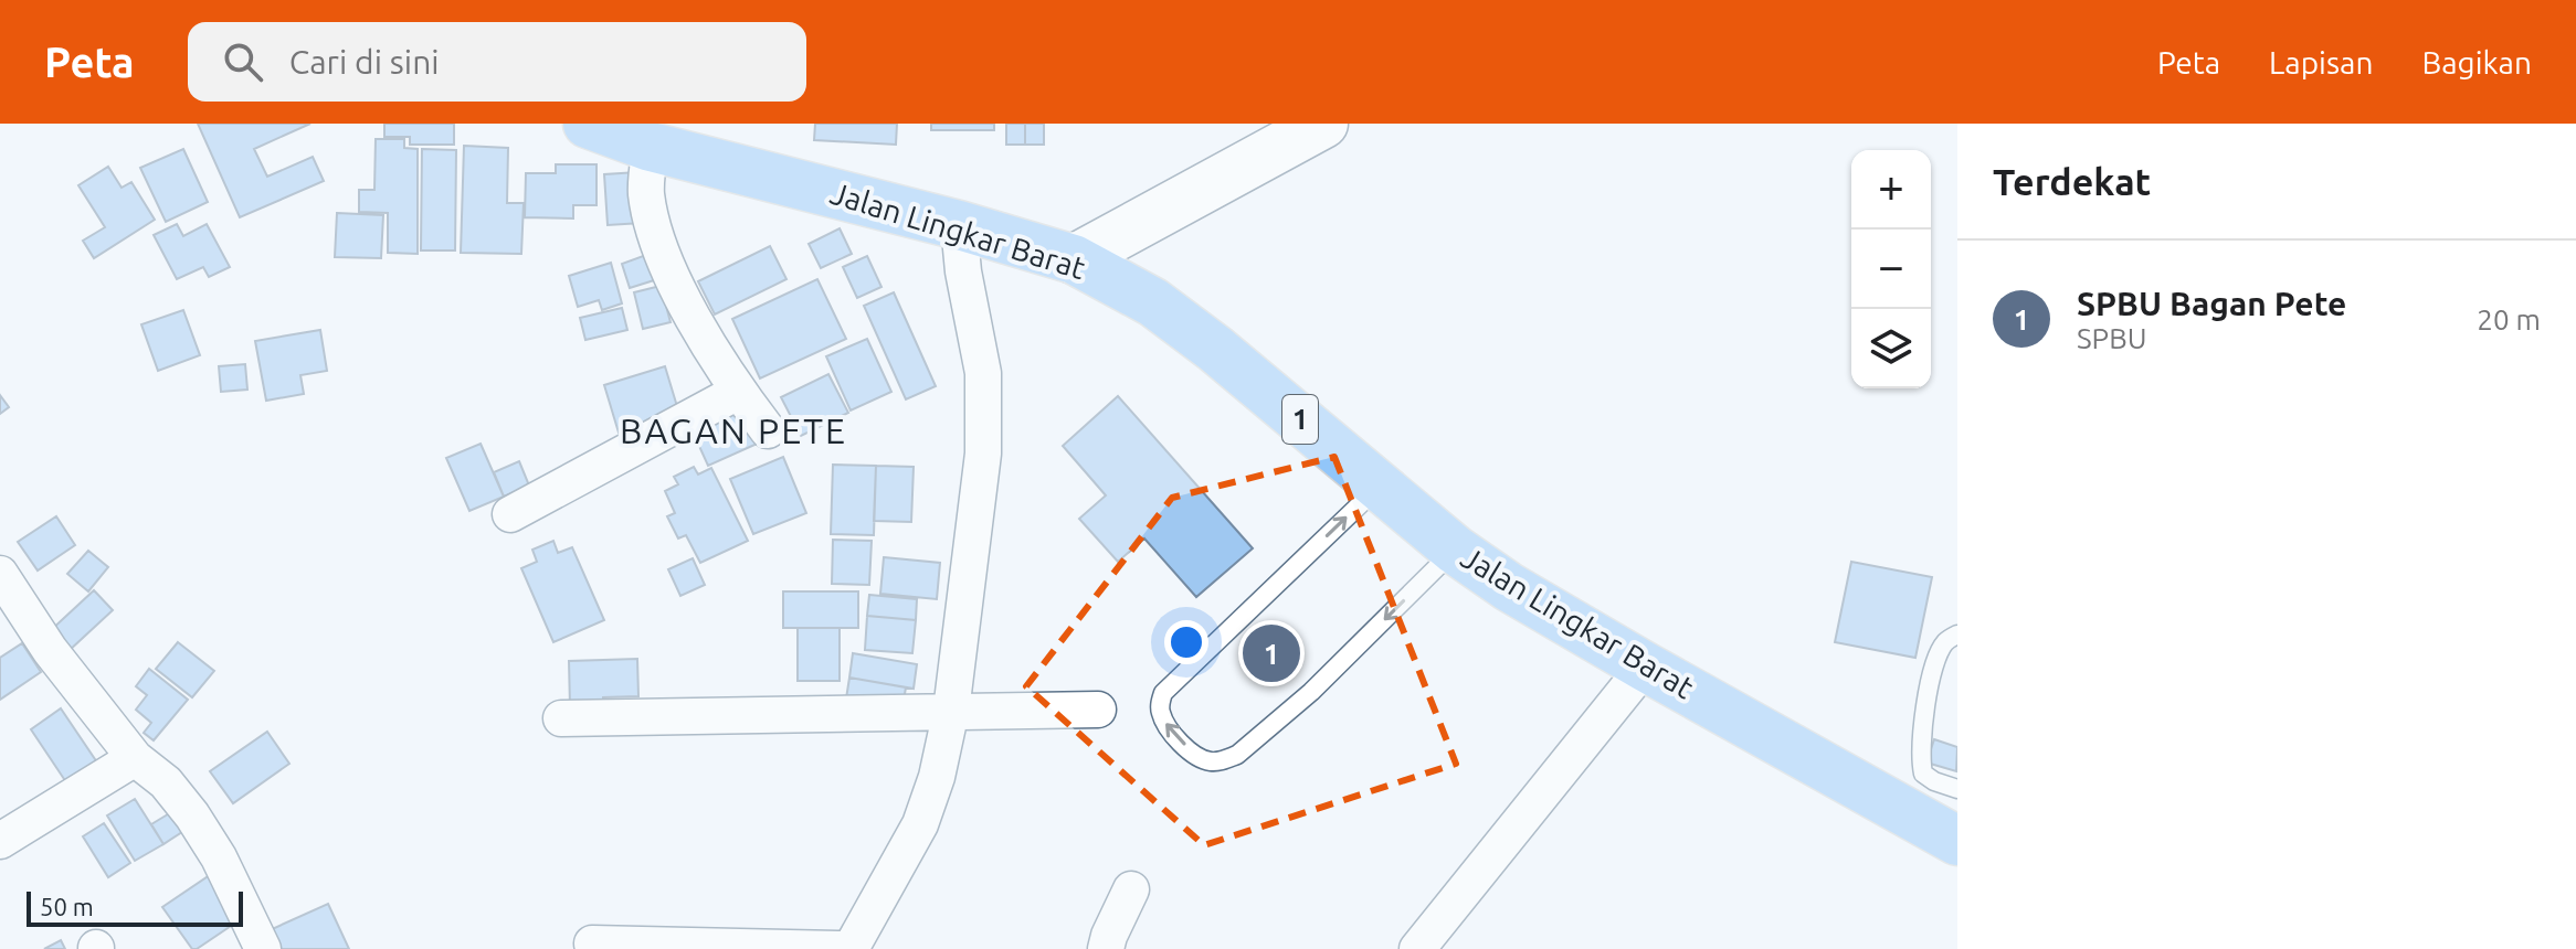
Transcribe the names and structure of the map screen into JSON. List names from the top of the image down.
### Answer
{
  "streets": {
    "highway": ["Jalan Lingkar Barat", "1"]
  },
  "districts": ["BAGAN PETE"],
  "scale_bar": "50 m",
  "page": {
    "header": "Peta",
    "search": "Cari di sini",
    "nav": ["Peta", "Lapisan", "Bagikan"],
    "heading": "Terdekat",
    "map_buttons": ["+", "−"],
    "list": [
      {
        "mark": "1",
        "name": "SPBU Bagan Pete",
        "note": "SPBU",
        "value": "20 m"
      }
    ],
    "pins": "1",
    "scale": "50 m"
  }
}
